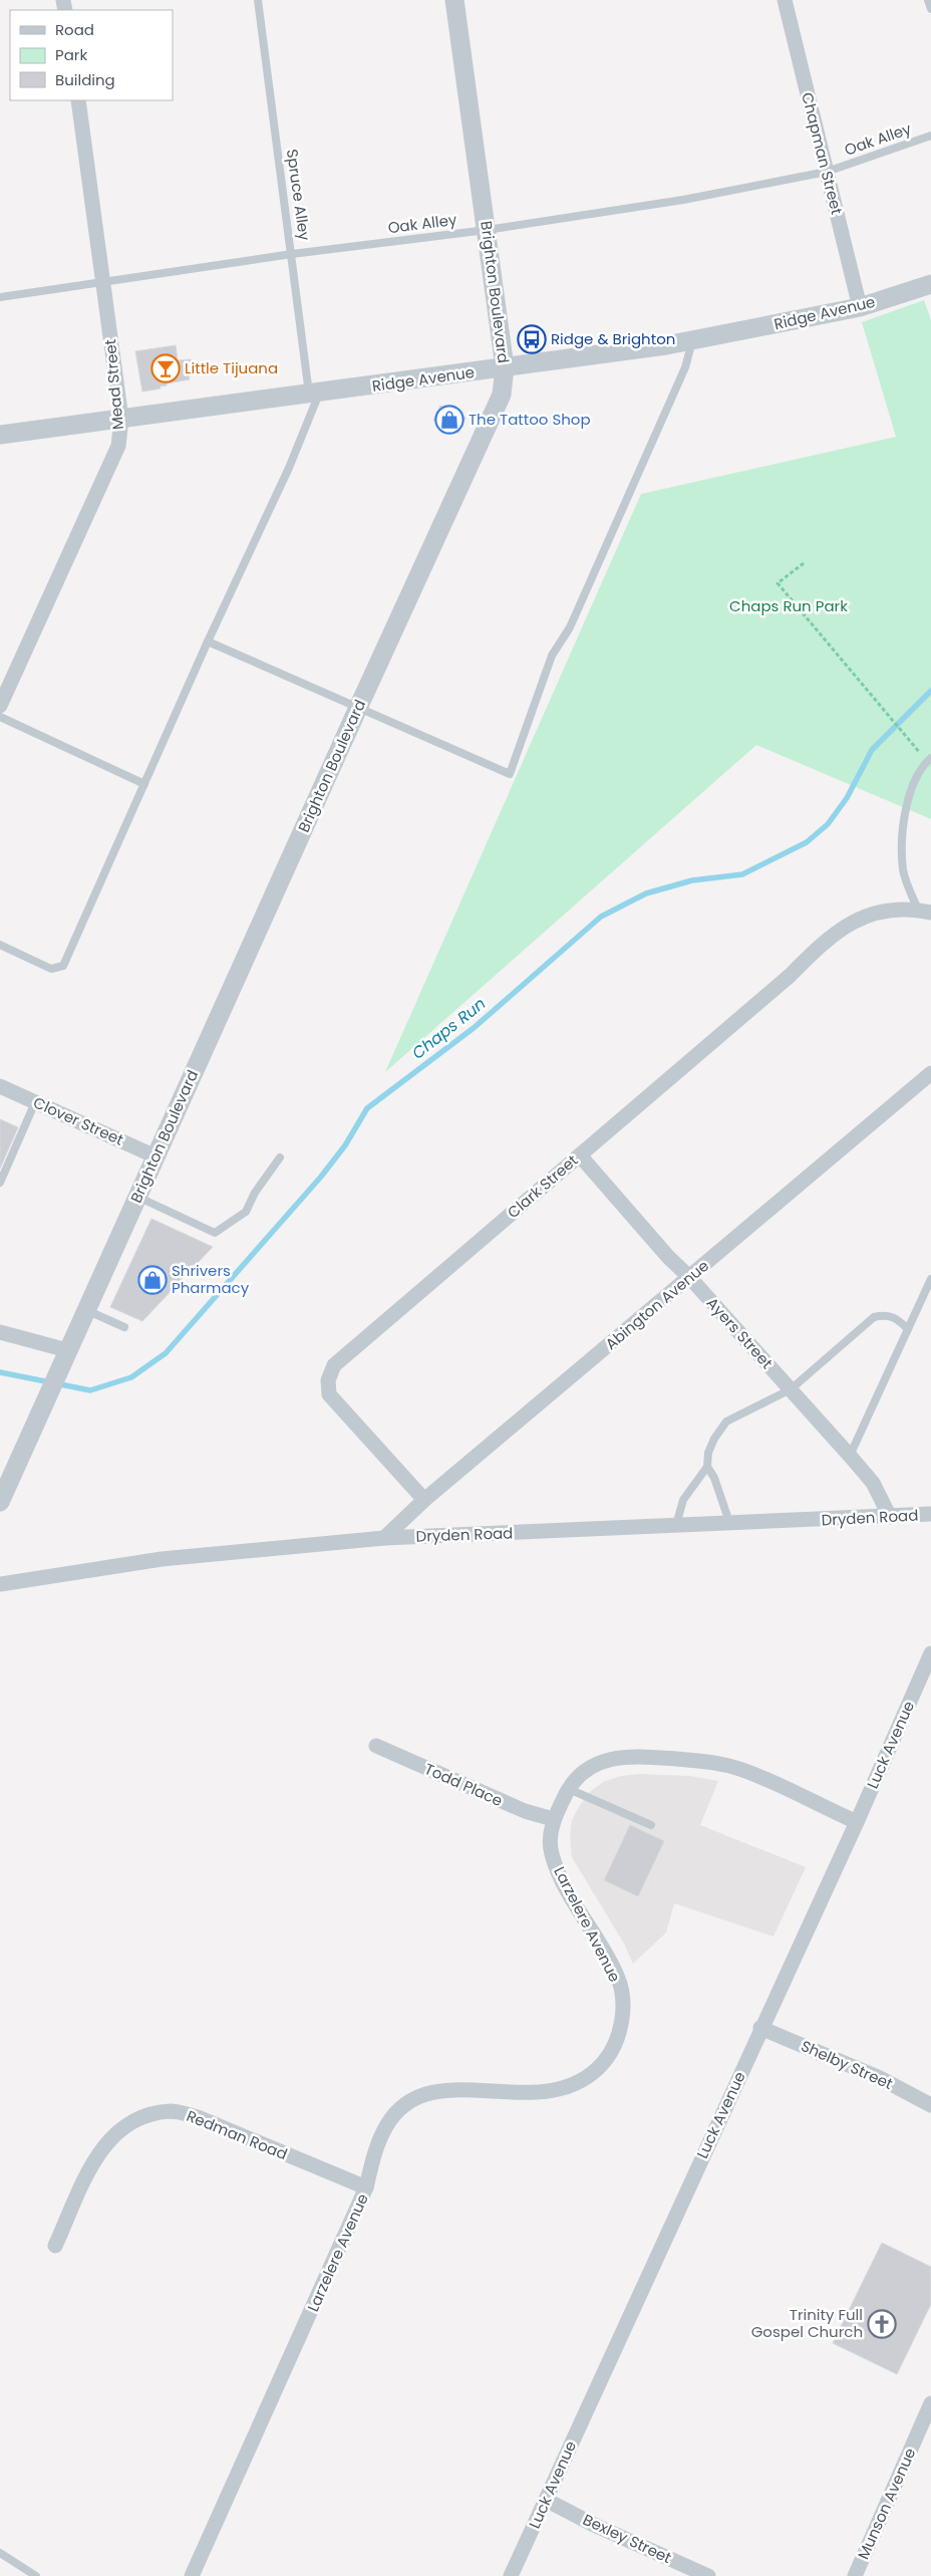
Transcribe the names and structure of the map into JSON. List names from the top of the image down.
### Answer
{
  "streets": {
    "street": [
      "Chapman Street",
      "Brighton Boulevard",
      "Ridge Avenue",
      "Mead Street",
      "Clover Street",
      "Clark Street",
      "Abington Avenue",
      "Ayers Street",
      "Dryden Road",
      "Luck Avenue",
      "Todd Place",
      "Larzelere Avenue",
      "Shelby Street",
      "Redman Road",
      "Munson Avenue",
      "Bexley Street"
    ],
    "lane": ["Oak Alley", "Spruce Alley"]
  },
  "crossings": [
    ["Oak Alley", "Chapman Street"],
    ["Oak Alley", "Spruce Alley"],
    ["Oak Alley", "Brighton Boulevard"],
    ["Oak Alley", "Mead Street"],
    ["Chapman Street", "Ridge Avenue"],
    ["Spruce Alley", "Ridge Avenue"],
    ["Brighton Boulevard", "Ridge Avenue"],
    ["Brighton Boulevard", "Clover Street"],
    ["Ridge Avenue", "Mead Street"],
    ["Clark Street", "Abington Avenue"],
    ["Clark Street", "Ayers Street"],
    ["Abington Avenue", "Ayers Street"],
    ["Abington Avenue", "Dryden Road"],
    ["Ayers Street", "Dryden Road"],
    ["Luck Avenue", "Larzelere Avenue"],
    ["Luck Avenue", "Shelby Street"],
    ["Luck Avenue", "Bexley Street"],
    ["Todd Place", "Larzelere Avenue"],
    ["Larzelere Avenue", "Redman Road"]
  ],
  "water": ["Chaps Run"],
  "parks": ["Chaps Run Park"],
  "places": {
    "bus stop": ["Ridge & Brighton"],
    "bar": ["Little Tijuana"],
    "shop": ["The Tattoo Shop", "Shrivers Pharmacy"],
    "church": ["Trinity Full Gospel Church"]
  },
  "legend": ["Road", "Park", "Building"]
}
